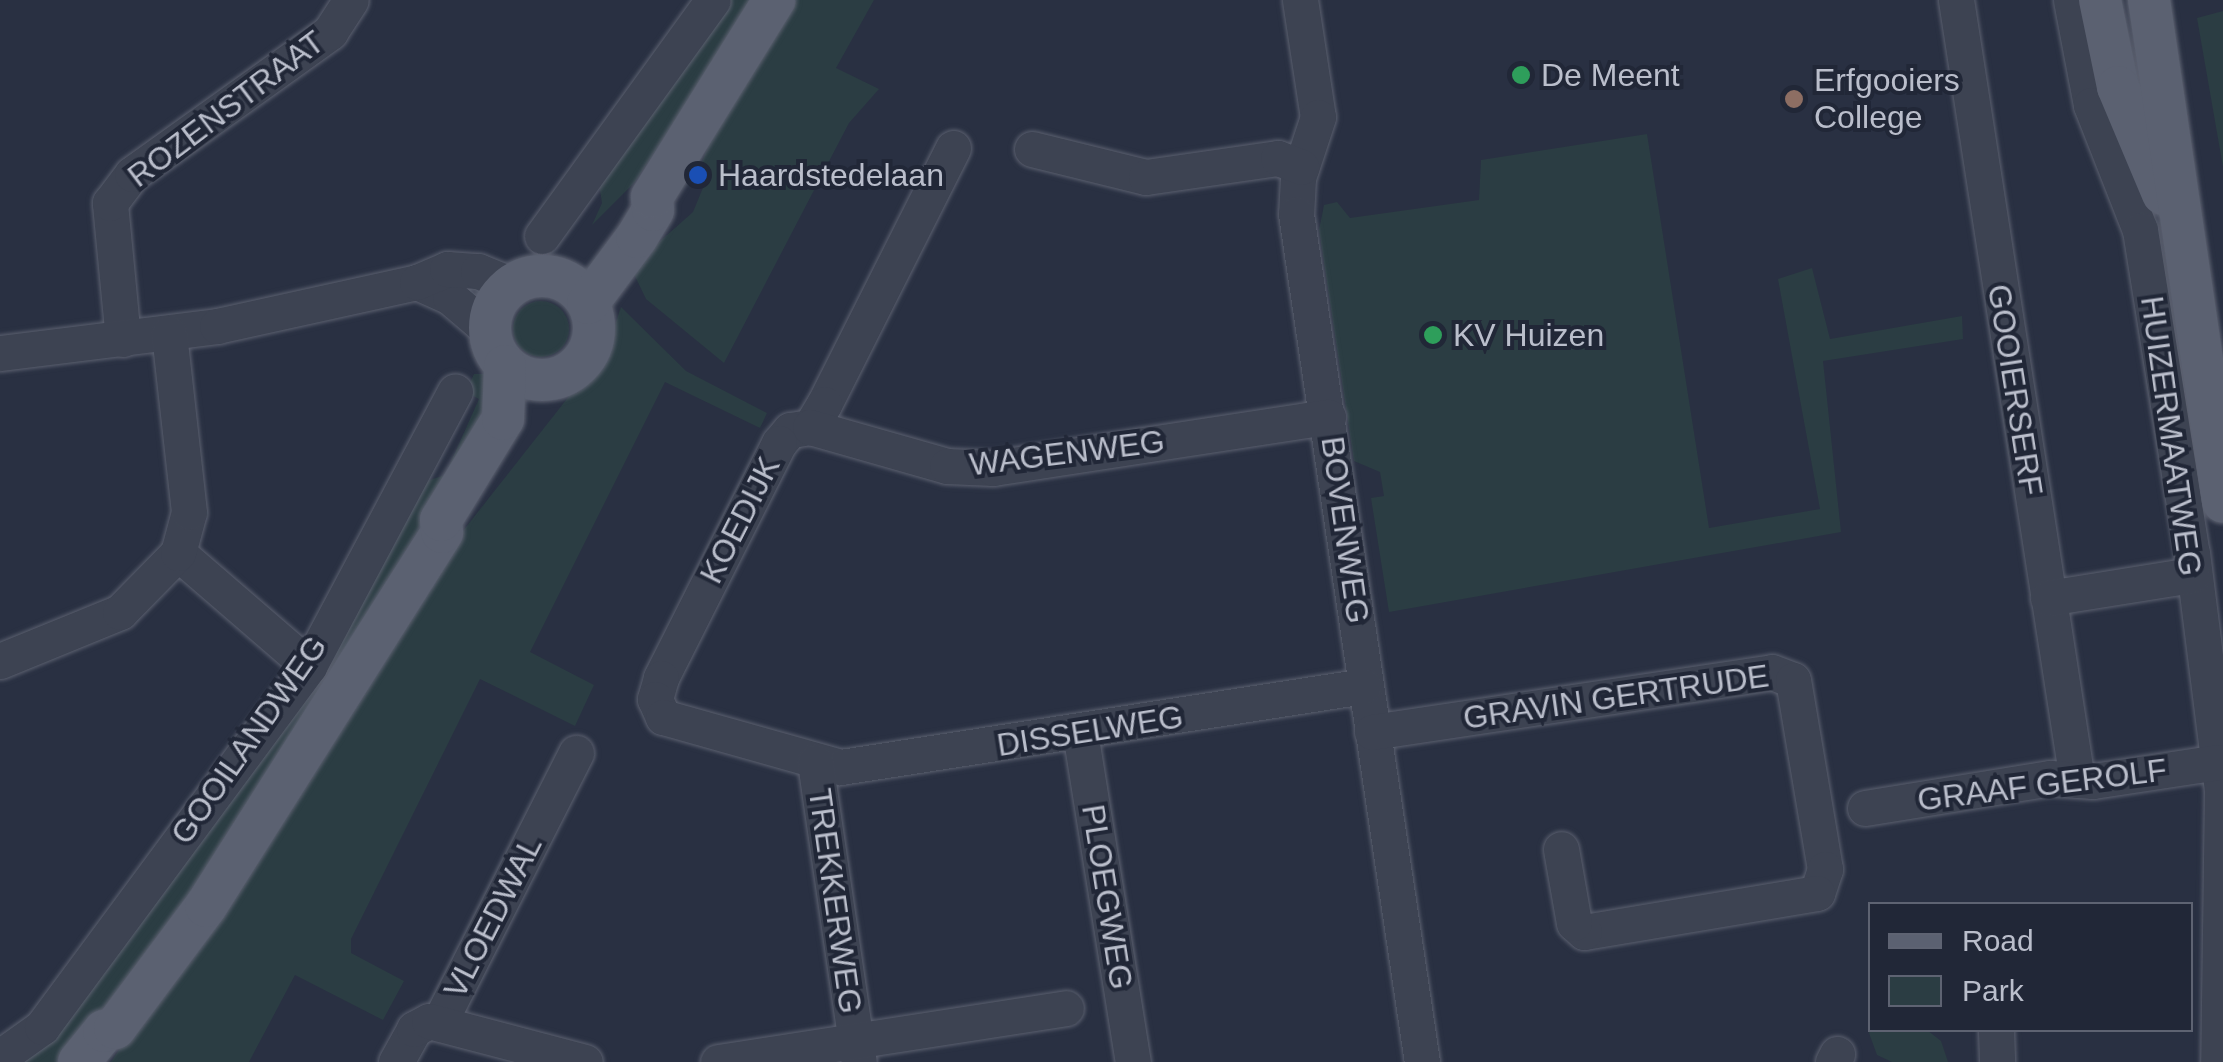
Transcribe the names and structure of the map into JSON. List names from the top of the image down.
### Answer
{
  "streets": {
    "main road": ["HUIZERMAATWEG", "GOOILANDWEG"],
    "street": [
      "ROZENSTRAAT",
      "GOOIERSERF",
      "WAGENWEG",
      "KOEDIJK",
      "BOVENWEG",
      "GRAVIN GERTRUDE",
      "DISSELWEG",
      "GRAAF GEROLF",
      "PLOEGWEG",
      "TREKKERWEG",
      "VLOEDWAL"
    ]
  },
  "crossings": [
    ["GOOIERSERF", "GRAAF GEROLF"],
    ["HUIZERMAATWEG", "GRAAF GEROLF"],
    ["WAGENWEG", "KOEDIJK"],
    ["WAGENWEG", "BOVENWEG"],
    ["KOEDIJK", "DISSELWEG"],
    ["KOEDIJK", "TREKKERWEG"],
    ["BOVENWEG", "GRAVIN GERTRUDE"],
    ["BOVENWEG", "DISSELWEG"],
    ["DISSELWEG", "PLOEGWEG"],
    ["DISSELWEG", "TREKKERWEG"]
  ],
  "places": [
    "De Meent",
    "Erfgooiers College",
    "Haardstedelaan",
    "KV Huizen"
  ],
  "legend": ["Road", "Park"]
}
